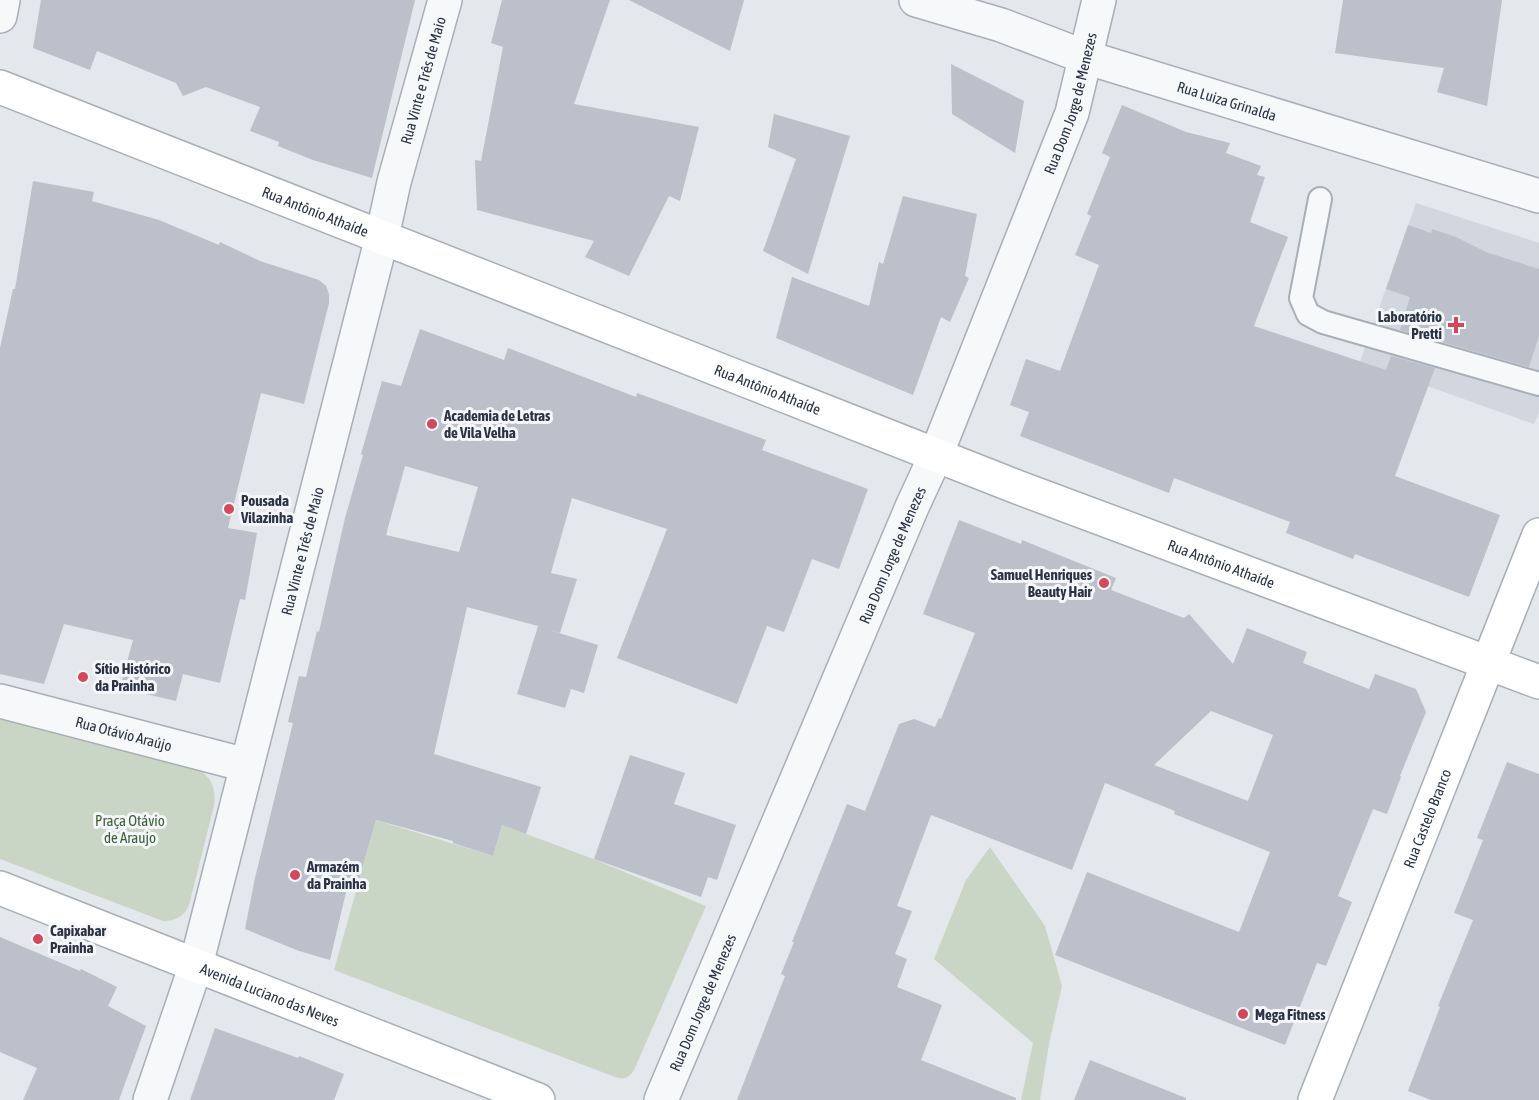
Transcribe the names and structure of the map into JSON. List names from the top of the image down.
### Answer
{
  "streets": {
    "main road": ["Rua Antônio Athaíde", "Rua Castelo Branco", "Avenida Luciano das Neves"],
    "street": [
      "Rua Vinte e Três de Maio",
      "Rua Luiza Grinalda",
      "Rua Dom Jorge de Menezes",
      "Rua Otávio Araújo"
    ]
  },
  "crossings": [
    ["Rua Vinte e Três de Maio", "Rua Antônio Athaíde"],
    ["Rua Vinte e Três de Maio", "Rua Otávio Araújo"],
    ["Rua Vinte e Três de Maio", "Avenida Luciano das Neves"],
    ["Rua Luiza Grinalda", "Rua Dom Jorge de Menezes"],
    ["Rua Dom Jorge de Menezes", "Rua Antônio Athaíde"],
    ["Rua Antônio Athaíde", "Rua Castelo Branco"]
  ],
  "parks": ["Praça Otávio de Araujo"],
  "places": {
    "health": ["Laboratório Pretti"],
    "other": [
      "Academia de Letras de Vila Velha",
      "Pousada Vilazinha",
      "Samuel Henriques Beauty Hair",
      "Sítio Histórico da Prainha",
      "Armazém da Prainha",
      "Capixabar Prainha",
      "Mega Fitness"
    ]
  }
}
